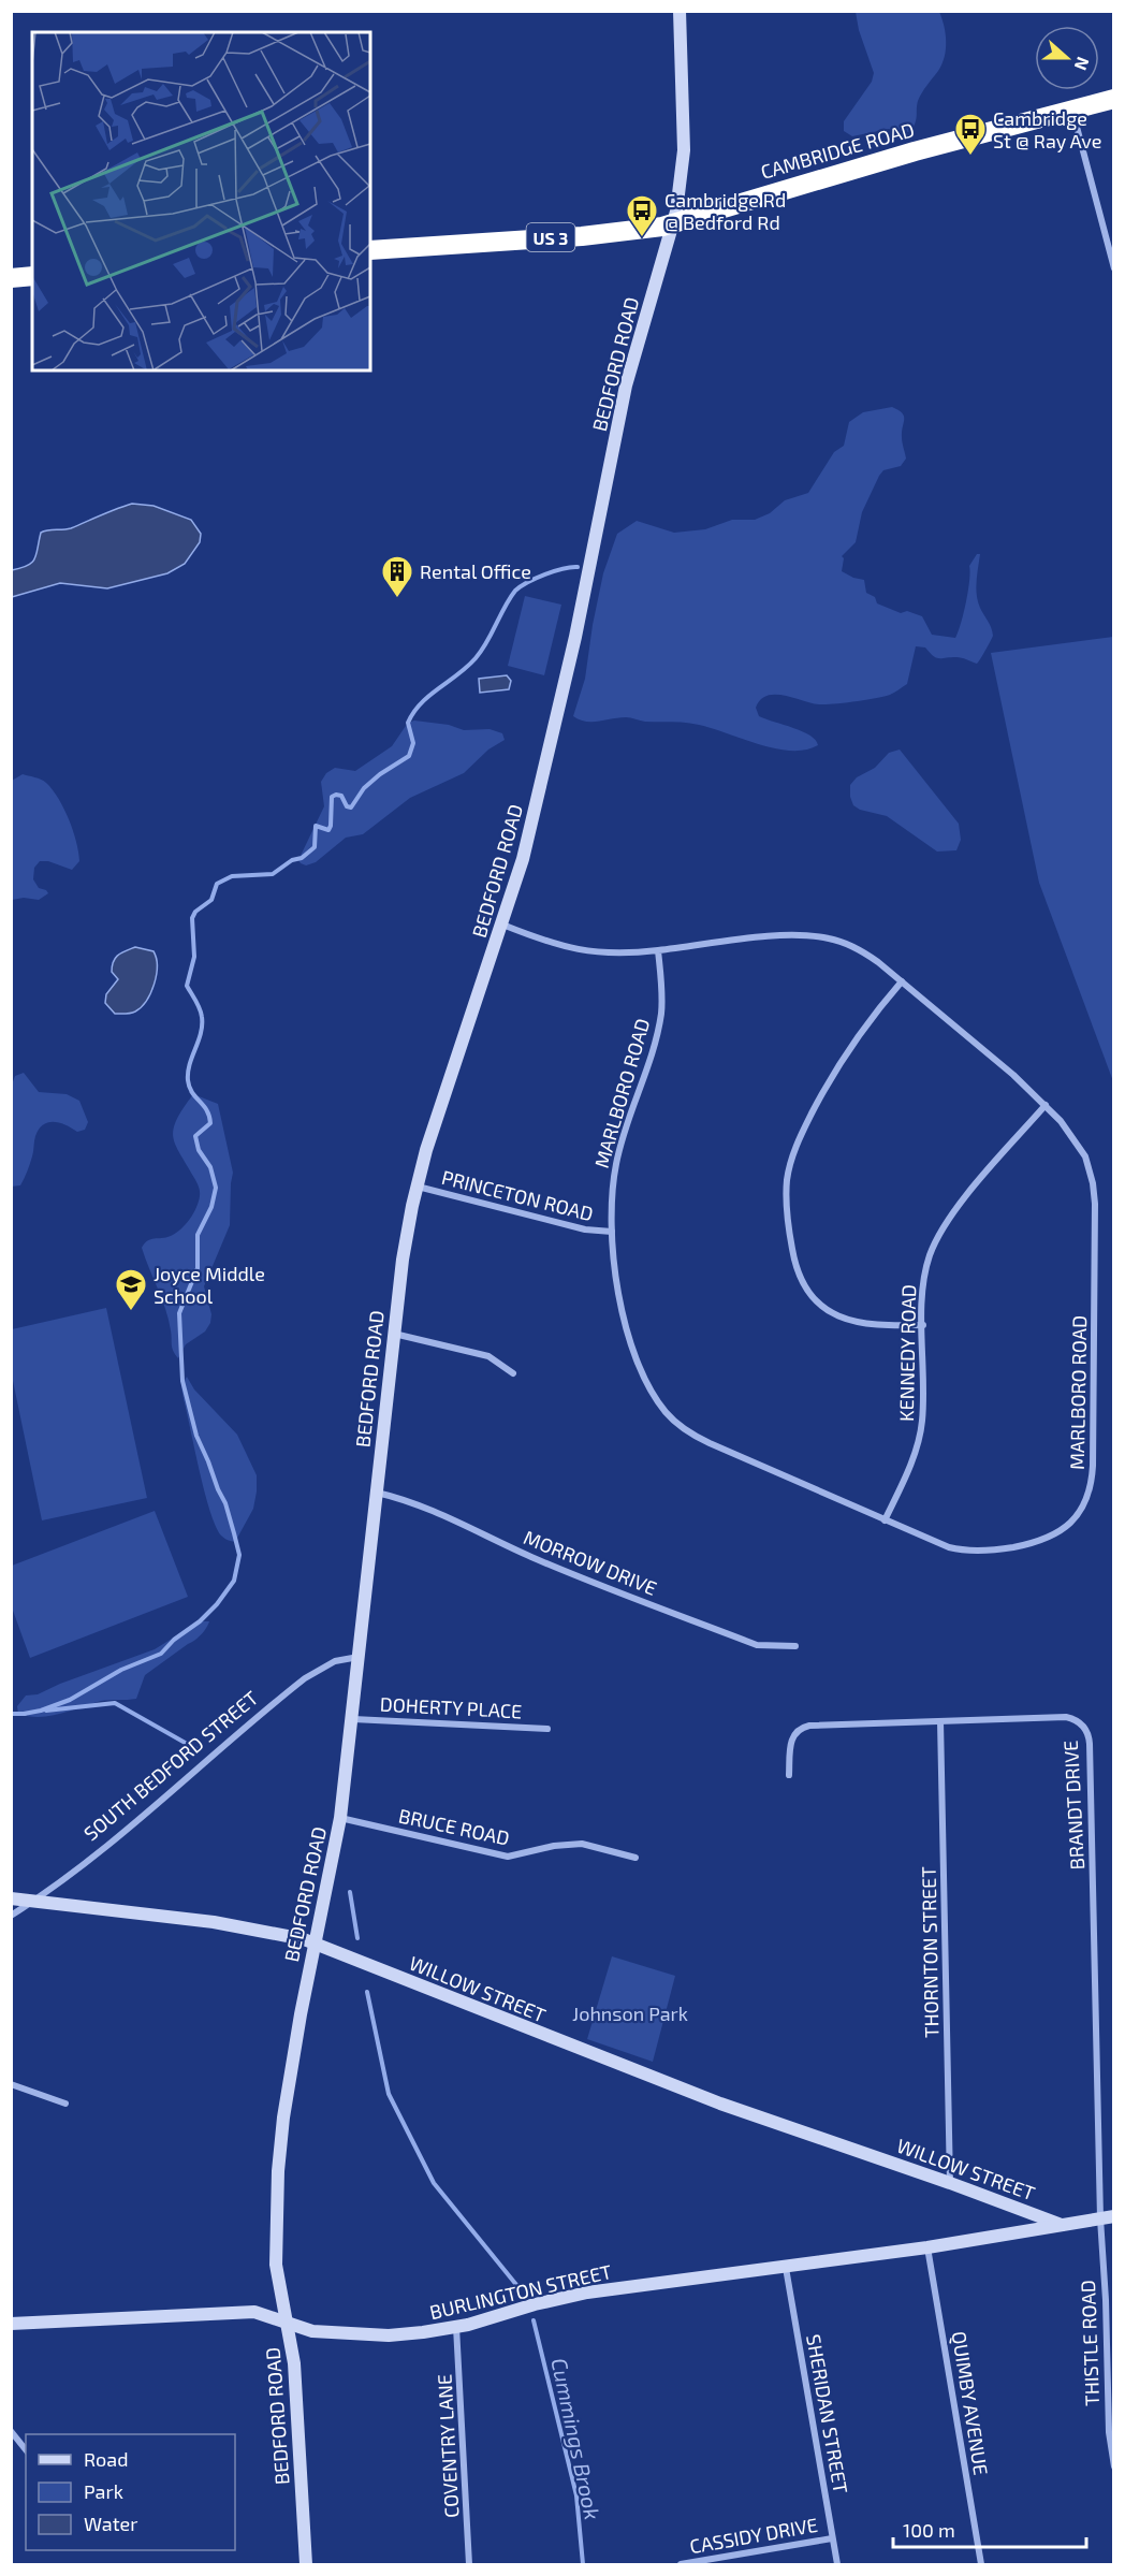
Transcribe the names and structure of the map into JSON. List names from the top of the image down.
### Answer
{
  "streets": {
    "highway": ["CAMBRIDGE ROAD", "US 3"],
    "street": [
      "BEDFORD ROAD",
      "MARLBORO ROAD",
      "PRINCETON ROAD",
      "KENNEDY ROAD",
      "MORROW DRIVE",
      "DOHERTY PLACE",
      "SOUTH BEDFORD STREET",
      "BRANDT DRIVE",
      "BRUCE ROAD",
      "THORNTON STREET",
      "WILLOW STREET",
      "BURLINGTON STREET",
      "THISTLE ROAD",
      "QUIMBY AVENUE",
      "SHERIDAN STREET",
      "COVENTRY LANE",
      "CASSIDY DRIVE"
    ]
  },
  "crossings": [
    ["CAMBRIDGE ROAD", "US 3"],
    ["CAMBRIDGE ROAD", "BEDFORD ROAD"],
    ["BEDFORD ROAD", "MARLBORO ROAD"],
    ["BEDFORD ROAD", "PRINCETON ROAD"],
    ["BEDFORD ROAD", "MORROW DRIVE"],
    ["BEDFORD ROAD", "DOHERTY PLACE"],
    ["BEDFORD ROAD", "SOUTH BEDFORD STREET"],
    ["BEDFORD ROAD", "BRUCE ROAD"],
    ["BEDFORD ROAD", "WILLOW STREET"],
    ["BEDFORD ROAD", "BURLINGTON STREET"],
    ["MARLBORO ROAD", "PRINCETON ROAD"],
    ["MARLBORO ROAD", "KENNEDY ROAD"],
    ["SOUTH BEDFORD STREET", "WILLOW STREET"],
    ["BRANDT DRIVE", "THORNTON STREET"],
    ["BRANDT DRIVE", "BURLINGTON STREET"],
    ["BRANDT DRIVE", "THISTLE ROAD"],
    ["THORNTON STREET", "WILLOW STREET"],
    ["WILLOW STREET", "BURLINGTON STREET"],
    ["BURLINGTON STREET", "THISTLE ROAD"],
    ["BURLINGTON STREET", "QUIMBY AVENUE"],
    ["BURLINGTON STREET", "SHERIDAN STREET"],
    ["BURLINGTON STREET", "COVENTRY LANE"],
    ["SHERIDAN STREET", "CASSIDY DRIVE"]
  ],
  "water": ["Cummings Brook"],
  "parks": ["Johnson Park"],
  "places": {
    "bus stop": ["Cambridge St @ Ray Ave", "Cambridge Rd @ Bedford Rd"],
    "building": ["Rental Office"],
    "school or university": ["Joyce Middle School"]
  },
  "legend": ["Road", "Park", "Water"],
  "scale_bar": "100 m",
  "north": "right"
}
